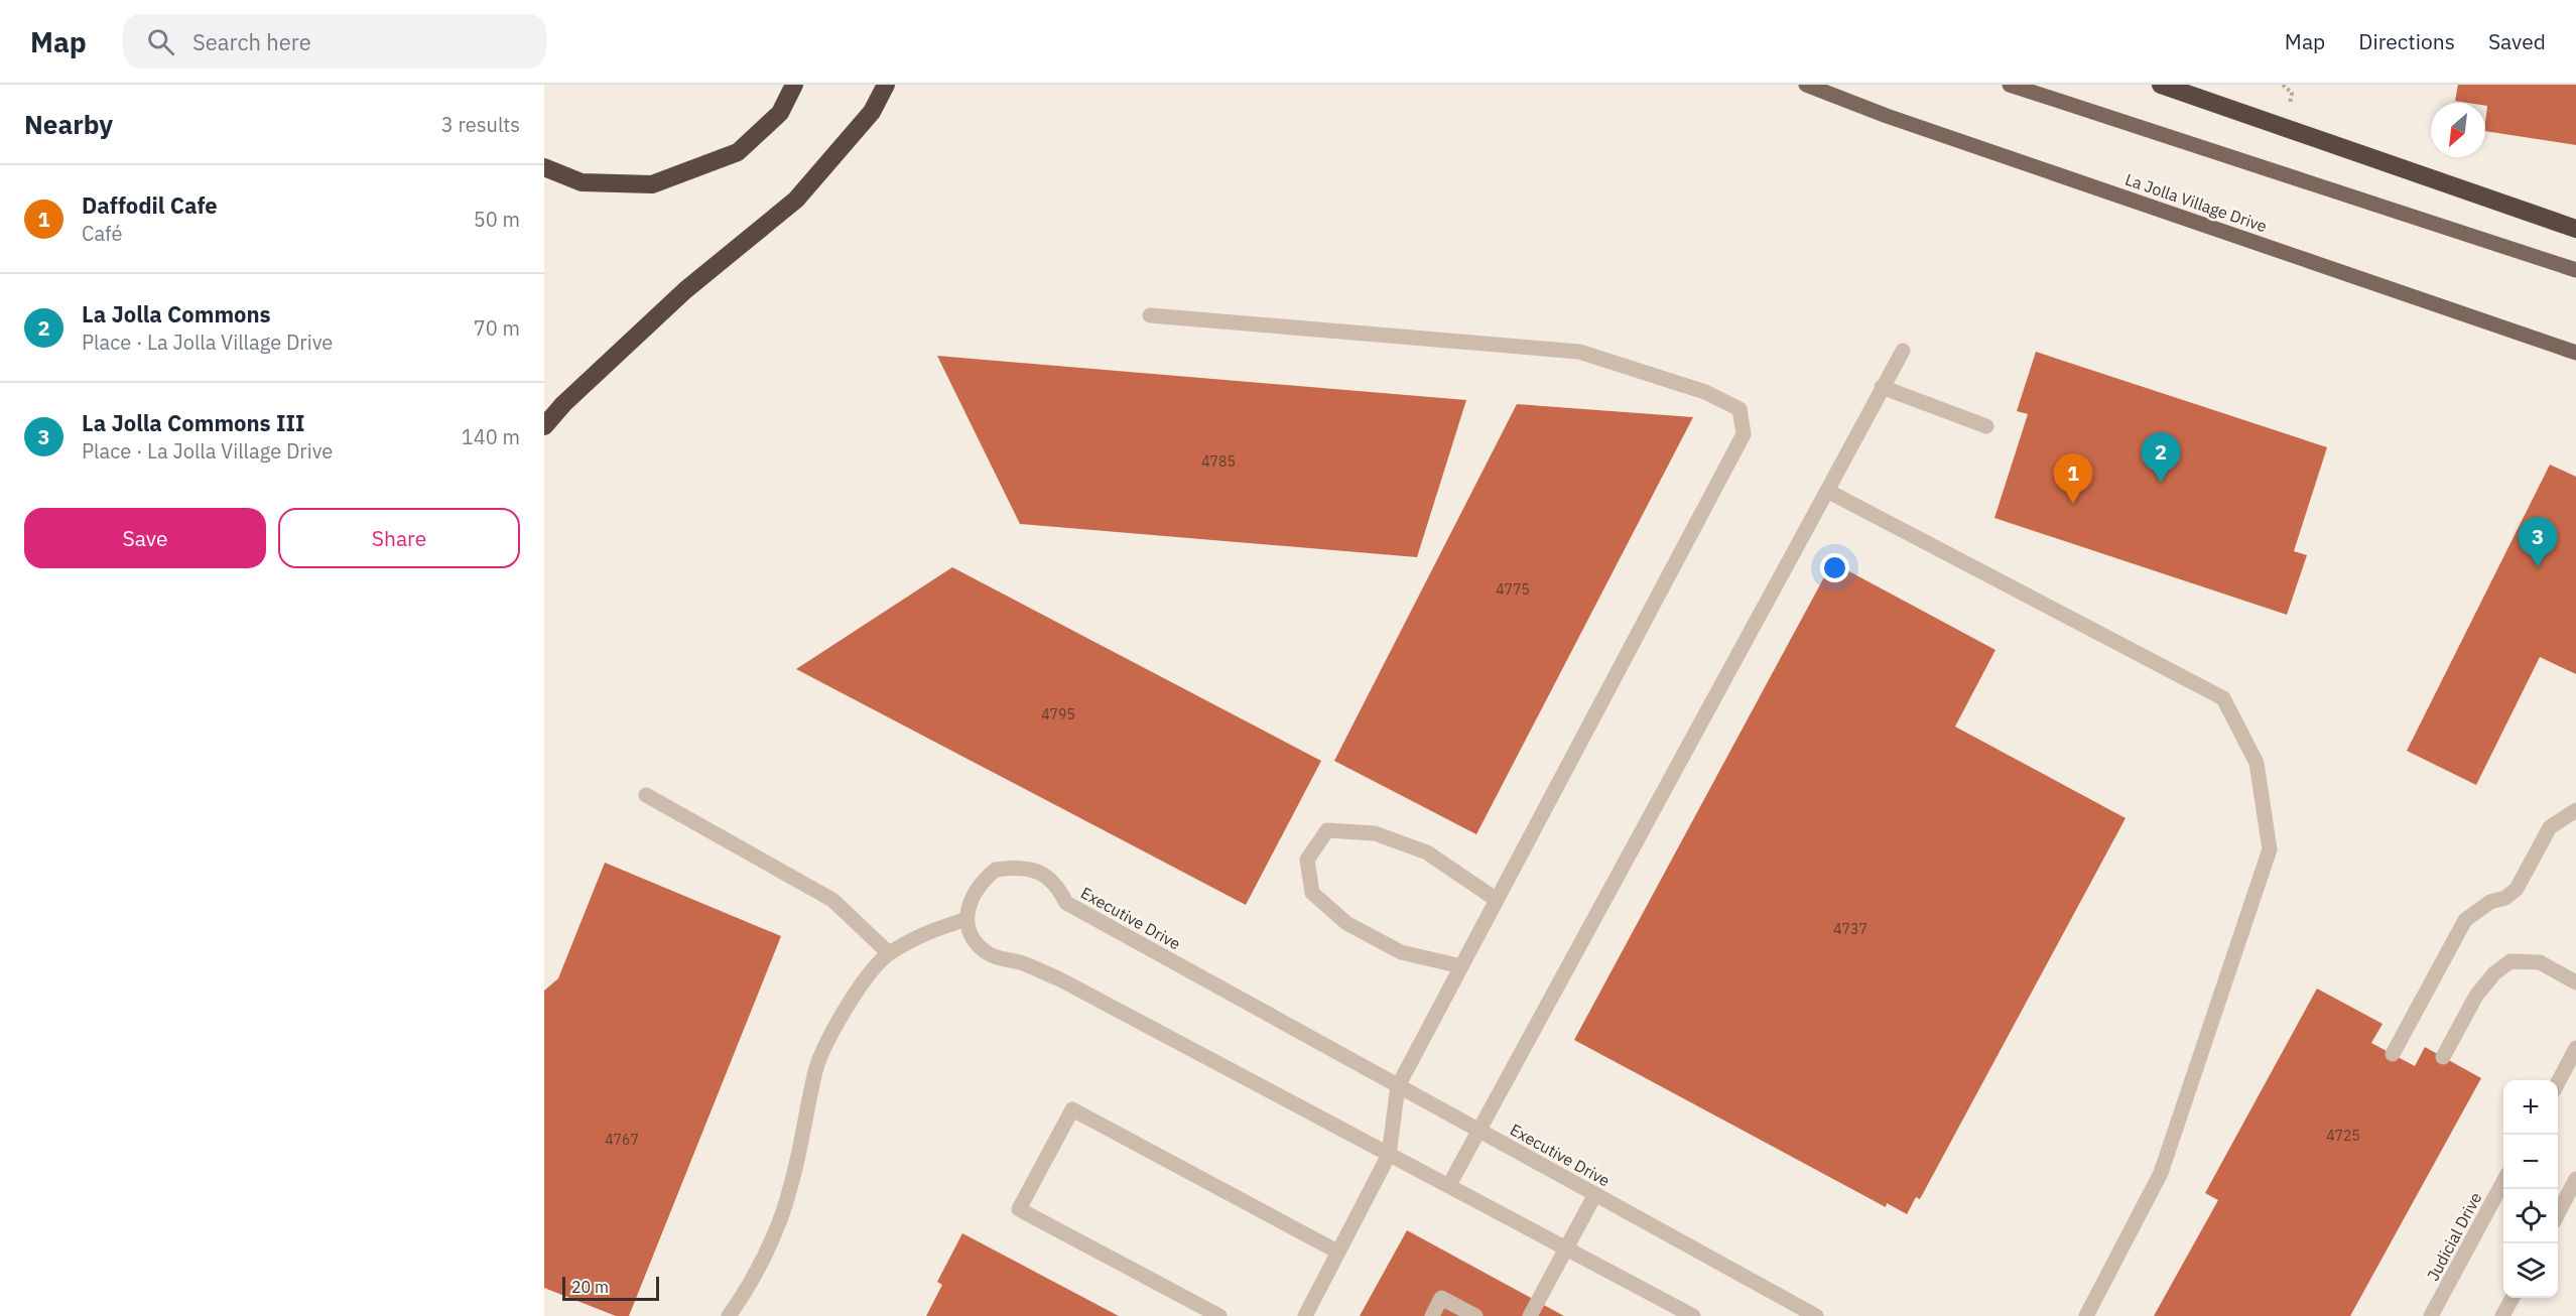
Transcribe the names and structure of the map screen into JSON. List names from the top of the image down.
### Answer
{
  "streets": {
    "main road": ["La Jolla Village Drive"],
    "street": ["Executive Drive", "Judicial Drive"]
  },
  "house_numbers": [
    "4785",
    "4775",
    "4795",
    "4737",
    "4725",
    "4767"
  ],
  "scale_bar": "20 m",
  "north": "bottom left",
  "page": {
    "header": "Map",
    "search": "Search here",
    "nav": ["Map", "Directions", "Saved"],
    "heading": ["Nearby", "3 results"],
    "list": [
      {
        "mark": "1",
        "name": "Daffodil Cafe",
        "note": "Café",
        "value": "50 m"
      },
      {
        "mark": "2",
        "name": "La Jolla Commons",
        "note": "Place · La Jolla Village Drive",
        "value": "70 m"
      },
      {
        "mark": "3",
        "name": "La Jolla Commons III",
        "note": "Place · La Jolla Village Drive",
        "value": "140 m"
      }
    ],
    "pins": ["2", "1", "3"],
    "buttons": ["Save", "Share"],
    "map_buttons": ["+", "−"],
    "scale": "20 m"
  }
}
